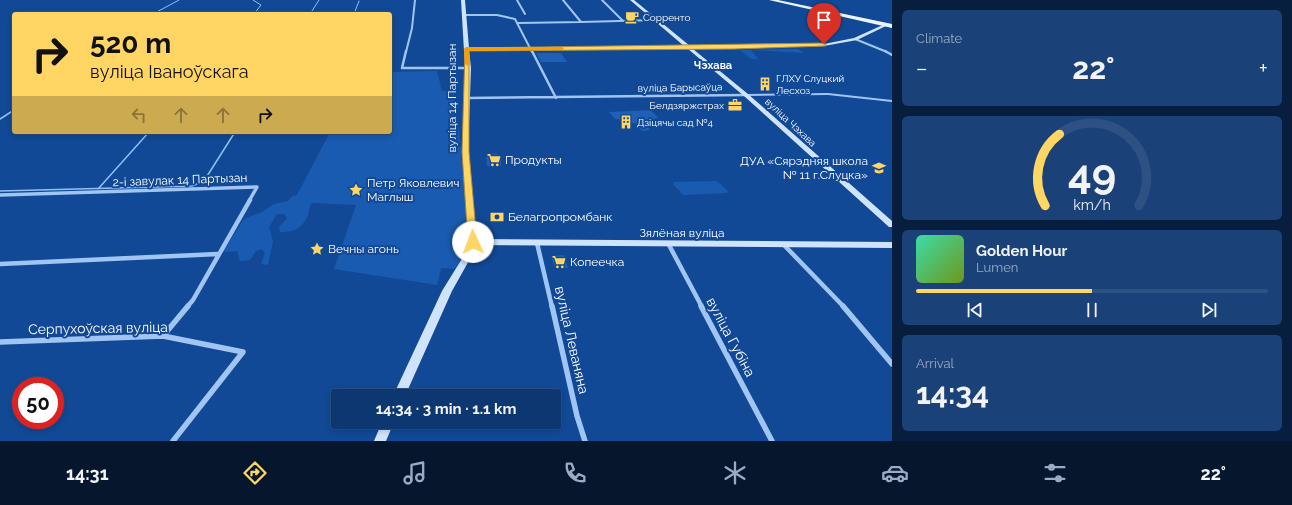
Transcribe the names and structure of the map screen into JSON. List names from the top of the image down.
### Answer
{
  "streets": {
    "main road": ["вуліца 14 Партызан", "вуліца Чэхава", "Зялёная вуліца"],
    "street": [
      "вуліца Барысаўца",
      "2-і завулак 14 Партызан",
      "Серпухоўская вуліца",
      "вуліца Губіна",
      "вуліца Леваняна"
    ]
  },
  "crossings": [
    ["вуліца Барысаўца", "вуліца 14 Партызан"],
    ["вуліца Барысаўца", "вуліца Чэхава"],
    ["вуліца 14 Партызан", "Зялёная вуліца"],
    ["Зялёная вуліца", "вуліца Губіна"],
    ["Зялёная вуліца", "вуліца Леваняна"]
  ],
  "districts": ["Чэхава"],
  "places": {
    "cafe": ["Сорренто"],
    "building": ["ГЛХУ Слуцкий Лесхоз", "Дзіцячы сад №4"],
    "office": ["Белдзяржстрах"],
    "supermarket": ["Продукты", "Копеечка"],
    "school or university": ["ДУА «Сярэдняя школа № 11 г.Слуцка»"],
    "place": ["Петр Яковлевич Маглыш", "Вечны агонь"],
    "bank": ["Белагропромбанк"]
  },
  "page": {
    "tile": [
      "Climate",
      ["Arrival", "14:34"]
    ],
    "turn": ["520 m", "вуліца Іваноўскага"],
    "heat": ["−", "22°", "+"],
    "song": ["Golden Hour", "Lumen"],
    "limit": "50",
    "trip": "14:34 · 3 min · 1.1 km",
    "tabs": ["14:31", "22°"],
    "gauge": ["49", "km/h"]
  }
}
